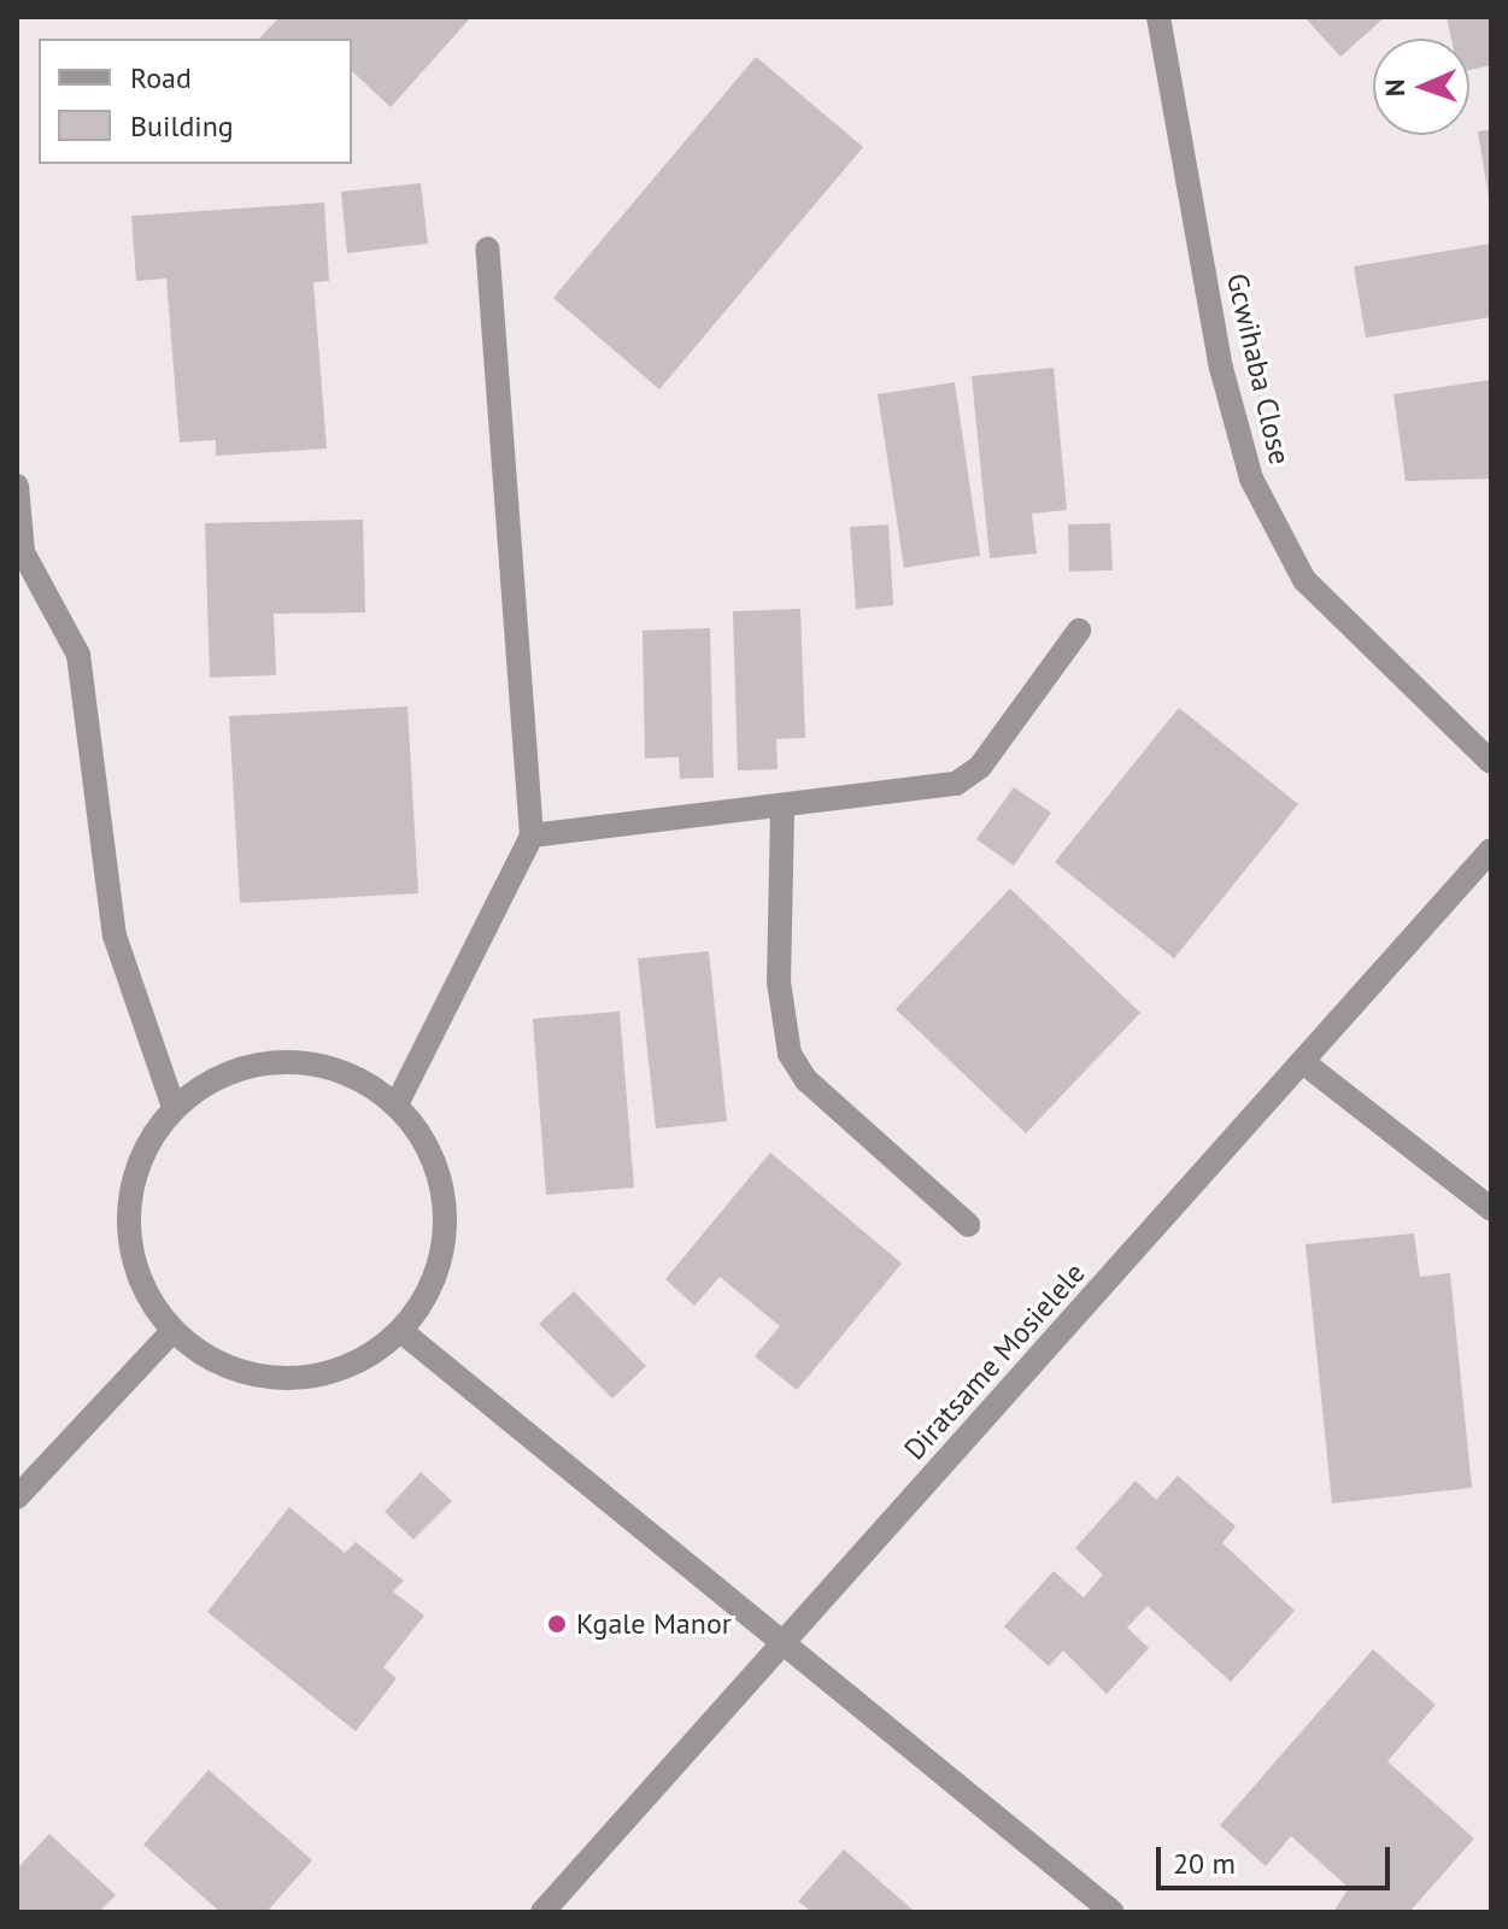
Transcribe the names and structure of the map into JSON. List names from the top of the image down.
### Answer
{
  "streets": {
    "street": ["Gcwihaba Close", "Diratsame Mosielele"]
  },
  "places": ["Kgale Manor"],
  "legend": ["Road", "Building"],
  "scale_bar": "20 m",
  "north": "left"
}
